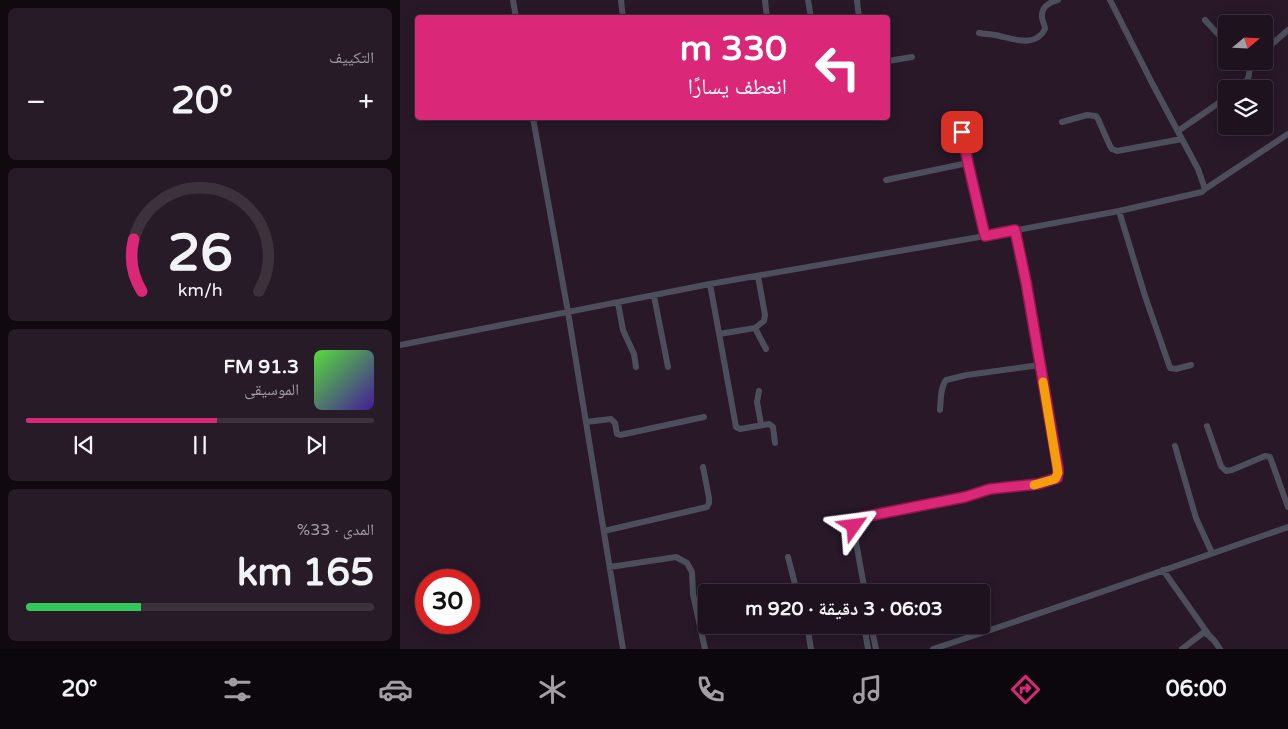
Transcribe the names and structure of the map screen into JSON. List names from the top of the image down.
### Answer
{
  "north": "right",
  "page": {
    "tile": [
      "التكييف",
      ["المدى · 33%", "165 km"]
    ],
    "turn": ["330 m", "انعطف يسارًا"],
    "heat": ["−", "20°", "+"],
    "song": ["91.3 FM", "الموسيقى"],
    "limit": "30",
    "trip": "06:03 · 3 دقيقة · 920 m",
    "tabs": ["06:00", "20°"],
    "gauge": ["26", "km/h"]
  }
}
